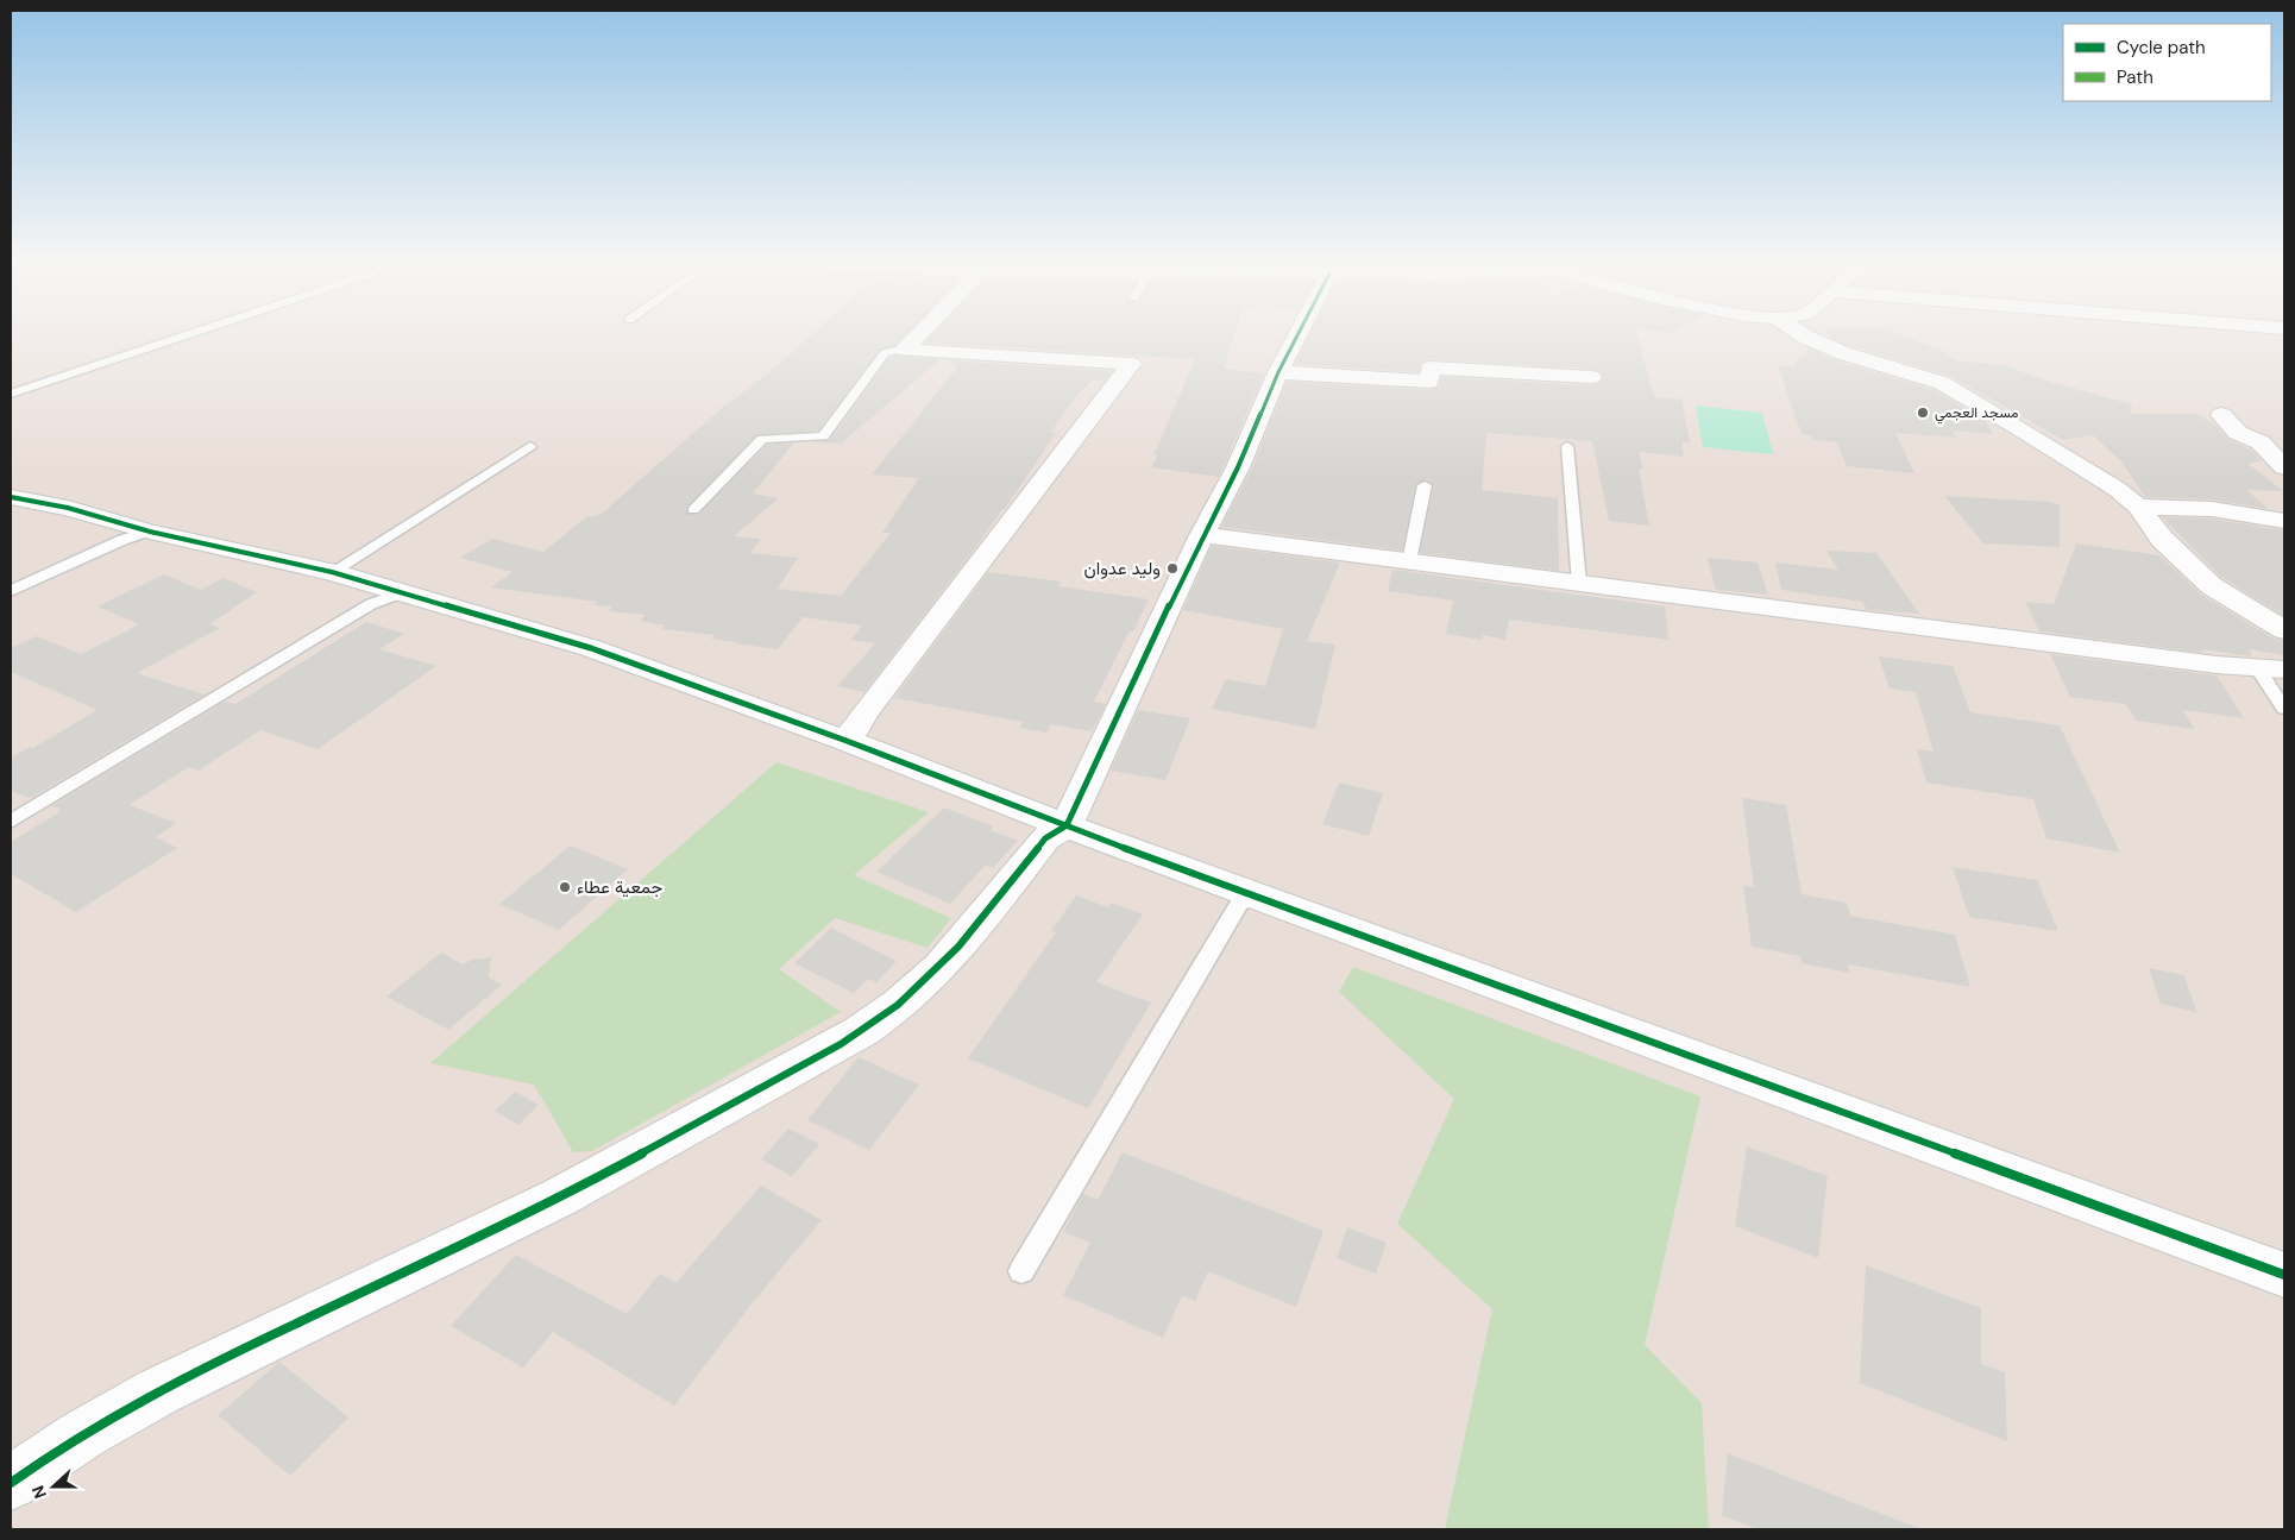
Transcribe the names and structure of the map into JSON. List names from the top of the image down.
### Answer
{
  "places": ["مسجد العجمي", "وليد عدوان", "جمعية عطاء"],
  "legend": ["Cycle path", "Path"],
  "north": "left"
}
